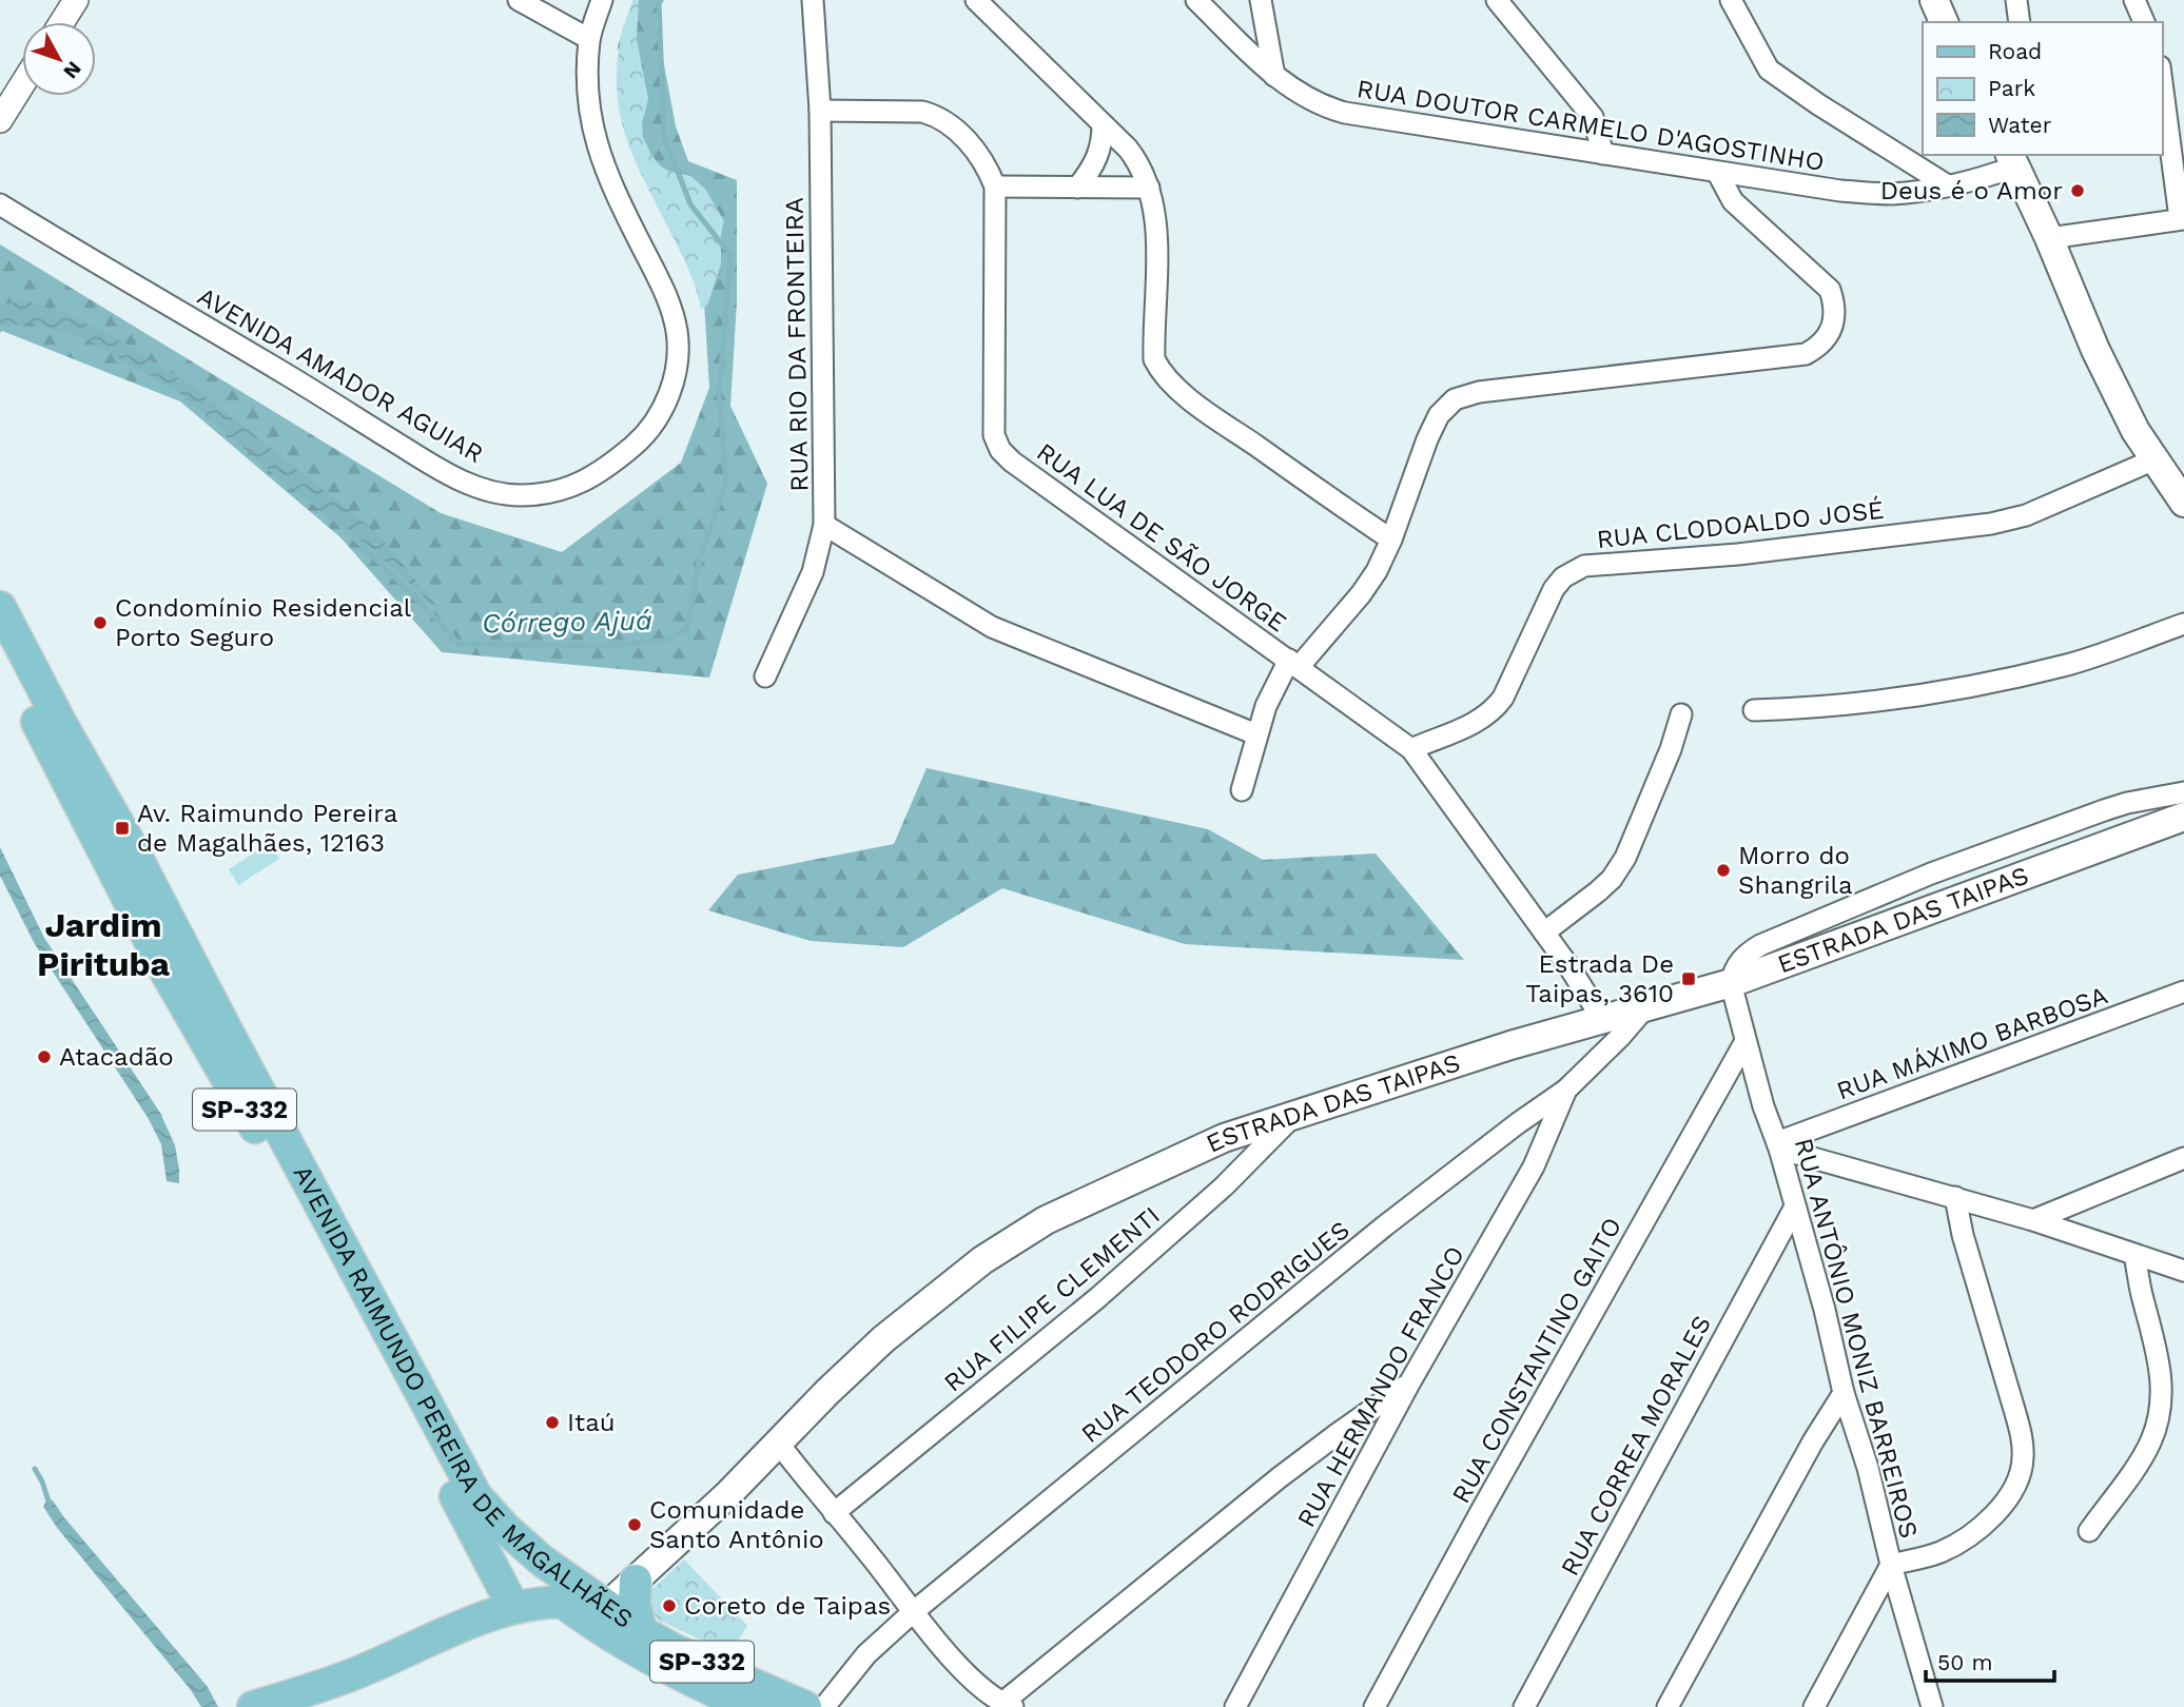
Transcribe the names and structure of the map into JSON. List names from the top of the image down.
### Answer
{
  "streets": {
    "main road": ["ESTRADA DAS TAIPAS", "SP-332", "AVENIDA RAIMUNDO PEREIRA DE MAGALHÃES"],
    "street": [
      "RUA DOUTOR CARMELO D'AGOSTINHO",
      "RUA RIO DA FRONTEIRA",
      "AVENIDA AMADOR AGUIAR",
      "RUA CLODOALDO JOSÉ",
      "RUA LUA DE SÃO JORGE",
      "RUA MÁXIMO BARBOSA",
      "RUA FILIPE CLEMENTI",
      "RUA TEODORO RODRIGUES",
      "RUA ANTÔNIO MONIZ BARREIROS",
      "RUA CONSTANTINO GAITO",
      "RUA HERMANDO FRANCO",
      "RUA CORREA MORALES"
    ]
  },
  "crossings": [
    ["RUA RIO DA FRONTEIRA", "RUA LUA DE SÃO JORGE"],
    ["RUA CLODOALDO JOSÉ", "RUA LUA DE SÃO JORGE"],
    ["RUA LUA DE SÃO JORGE", "ESTRADA DAS TAIPAS"],
    ["ESTRADA DAS TAIPAS", "RUA FILIPE CLEMENTI"],
    ["ESTRADA DAS TAIPAS", "RUA TEODORO RODRIGUES"],
    ["ESTRADA DAS TAIPAS", "RUA ANTÔNIO MONIZ BARREIROS"],
    ["ESTRADA DAS TAIPAS", "AVENIDA RAIMUNDO PEREIRA DE MAGALHÃES"],
    ["RUA MÁXIMO BARBOSA", "RUA ANTÔNIO MONIZ BARREIROS"],
    ["RUA TEODORO RODRIGUES", "RUA HERMANDO FRANCO"],
    ["RUA ANTÔNIO MONIZ BARREIROS", "RUA CONSTANTINO GAITO"],
    ["RUA ANTÔNIO MONIZ BARREIROS", "RUA CORREA MORALES"]
  ],
  "districts": ["Jardim Pirituba"],
  "water": ["Córrego Ajuá"],
  "places": {
    "other": [
      "Deus é o Amor",
      "Condomínio Residencial Porto Seguro",
      "Morro do Shangrila",
      "Atacadão",
      "Itaú",
      "Comunidade Santo Antônio",
      "Coreto de Taipas"
    ],
    "transit": ["Av. Raimundo Pereira de Magalhães, 12163", "Estrada De Taipas, 3610"]
  },
  "legend": ["Road", "Park", "Water"],
  "scale_bar": "50 m",
  "north": "bottom right"
}
